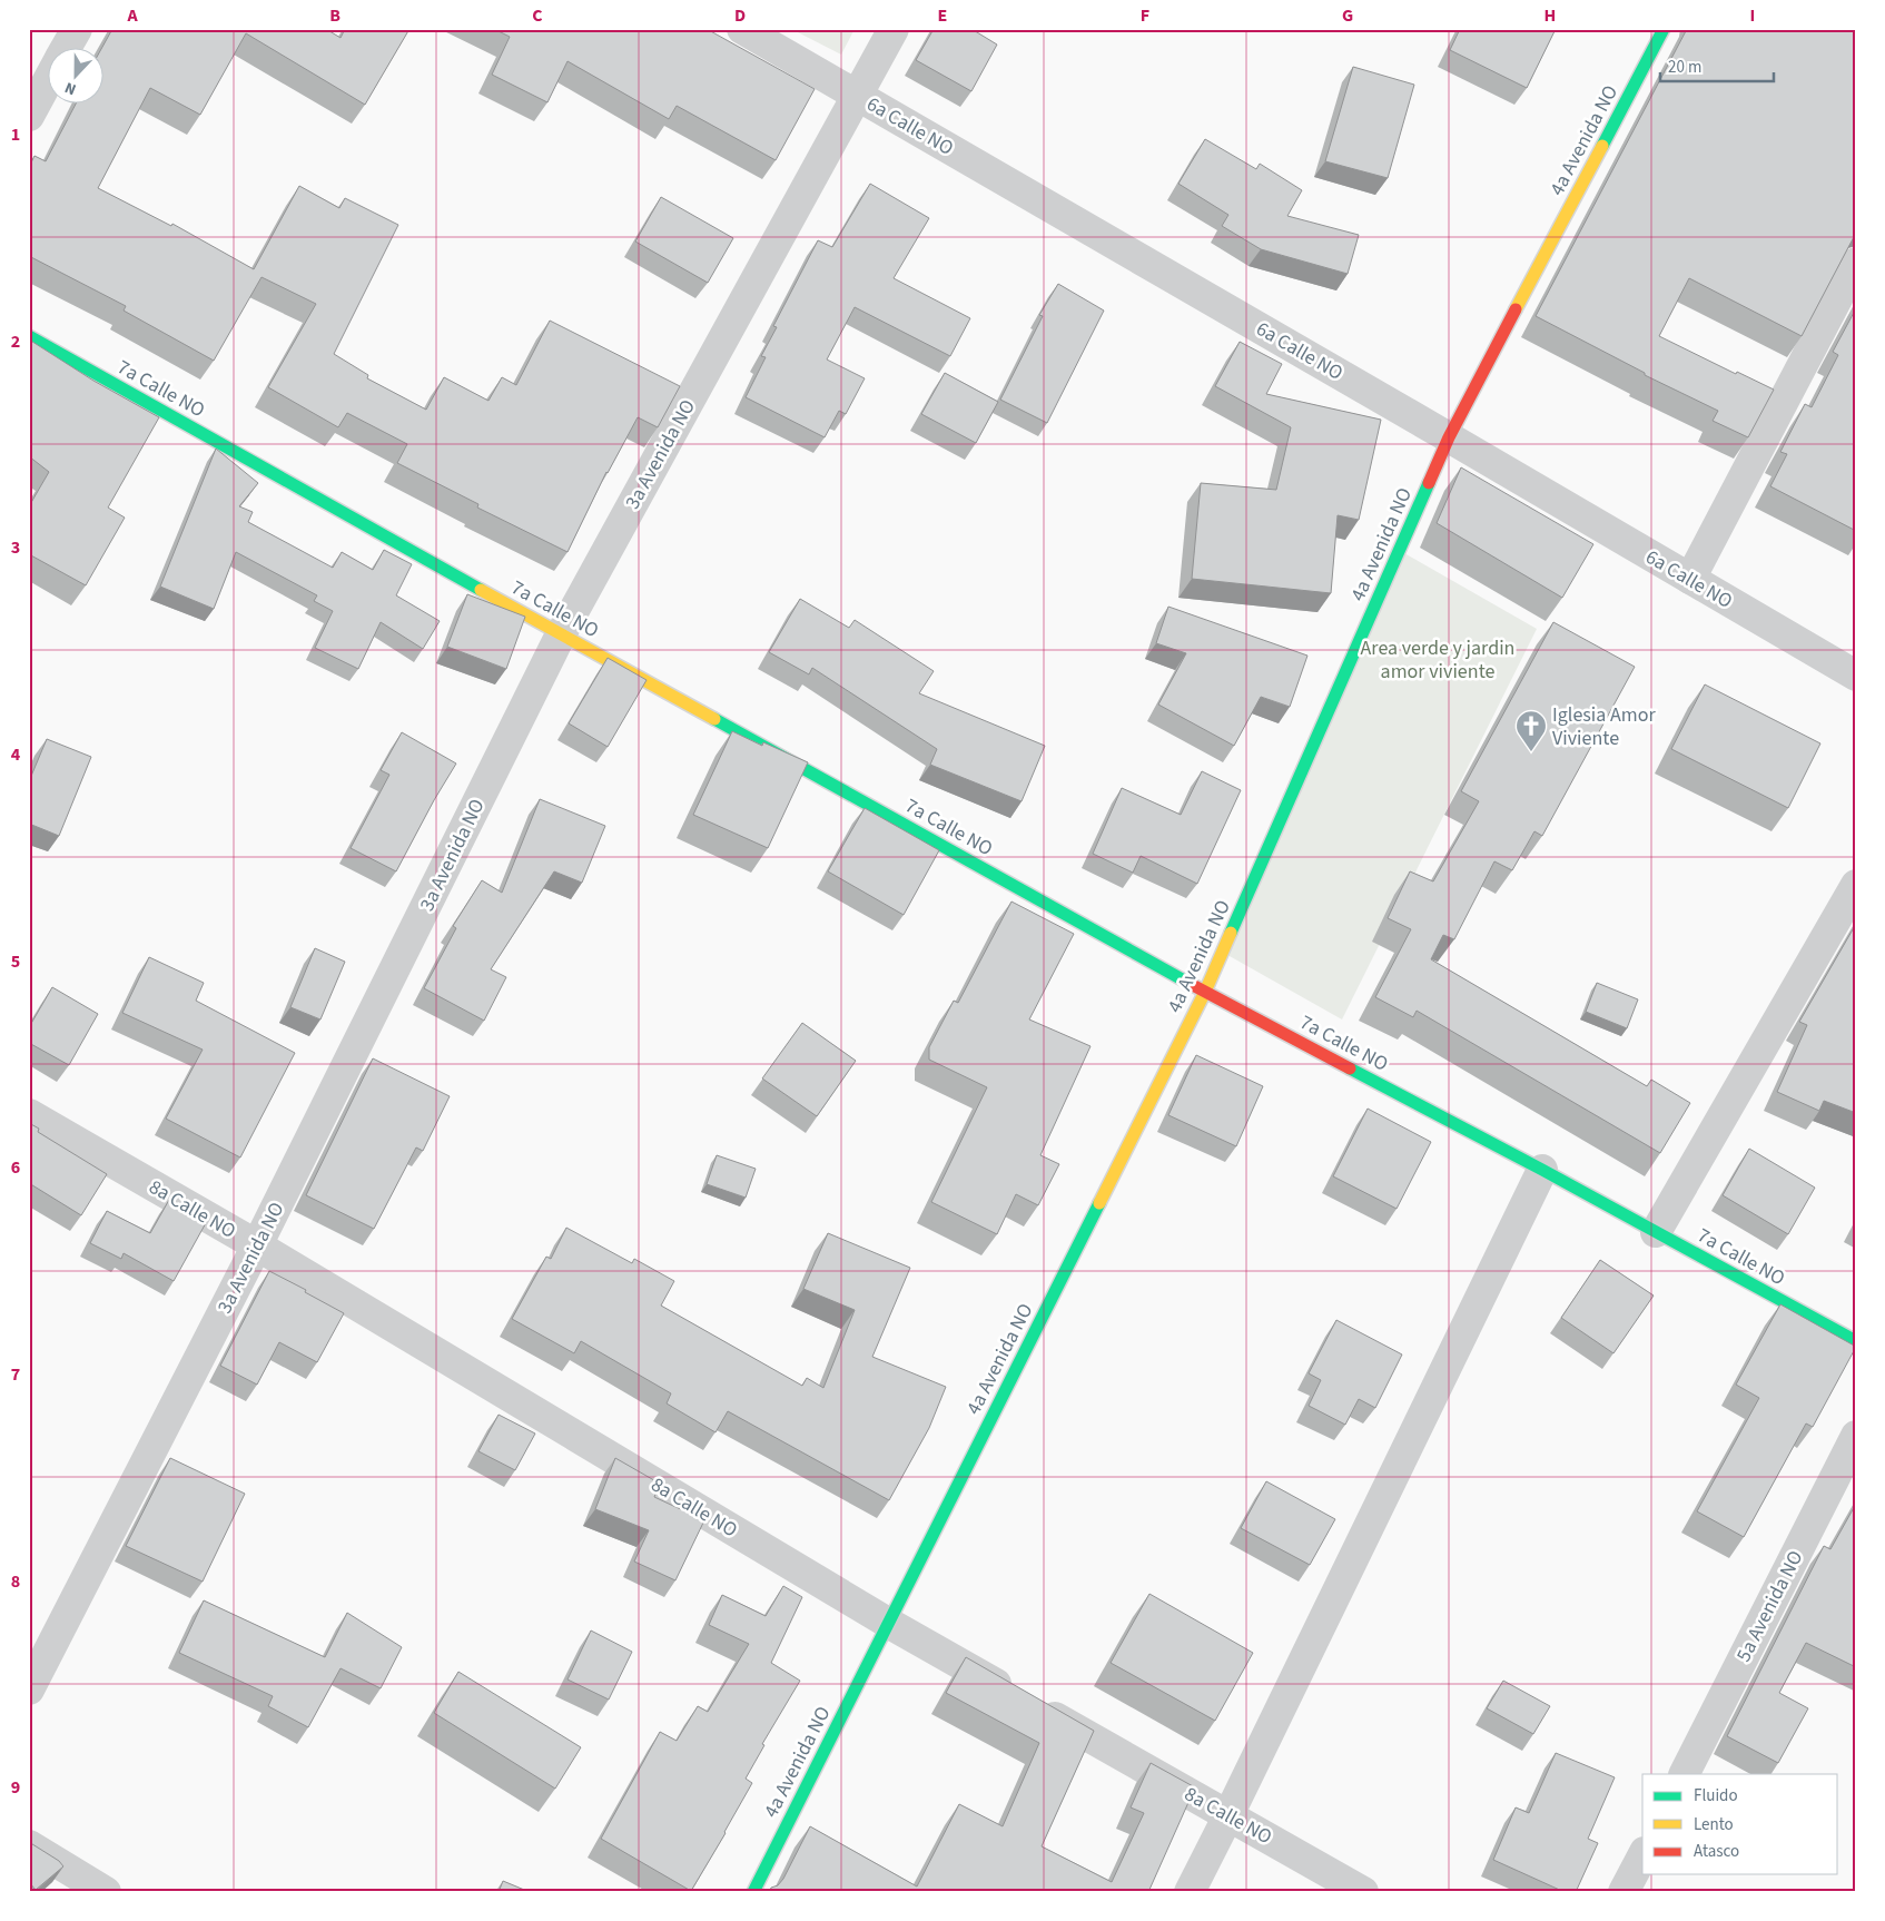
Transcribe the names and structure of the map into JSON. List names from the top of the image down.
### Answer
{
  "streets": {
    "street": [
      "6a Calle NO",
      "4a Avenida NO",
      "7a Calle NO",
      "3a Avenida NO",
      "8a Calle NO",
      "5a Avenida NO"
    ]
  },
  "crossings": [
    ["6a Calle NO", "4a Avenida NO"],
    ["6a Calle NO", "3a Avenida NO"],
    ["4a Avenida NO", "7a Calle NO"],
    ["4a Avenida NO", "8a Calle NO"],
    ["7a Calle NO", "3a Avenida NO"],
    ["3a Avenida NO", "8a Calle NO"]
  ],
  "parks": ["Area verde y jardin amor viviente"],
  "places": {
    "church": ["Iglesia Amor Viviente"]
  },
  "legend": ["Fluido", "Lento", "Atasco"],
  "scale_bar": "20 m",
  "north": "bottom",
  "grid": {
    "columns": [
      "A",
      "B",
      "C",
      "D",
      "E",
      "F",
      "G",
      "H",
      "I"
    ],
    "rows": [
      "1",
      "2",
      "3",
      "4",
      "5",
      "6",
      "7",
      "8",
      "9"
    ]
  }
}
